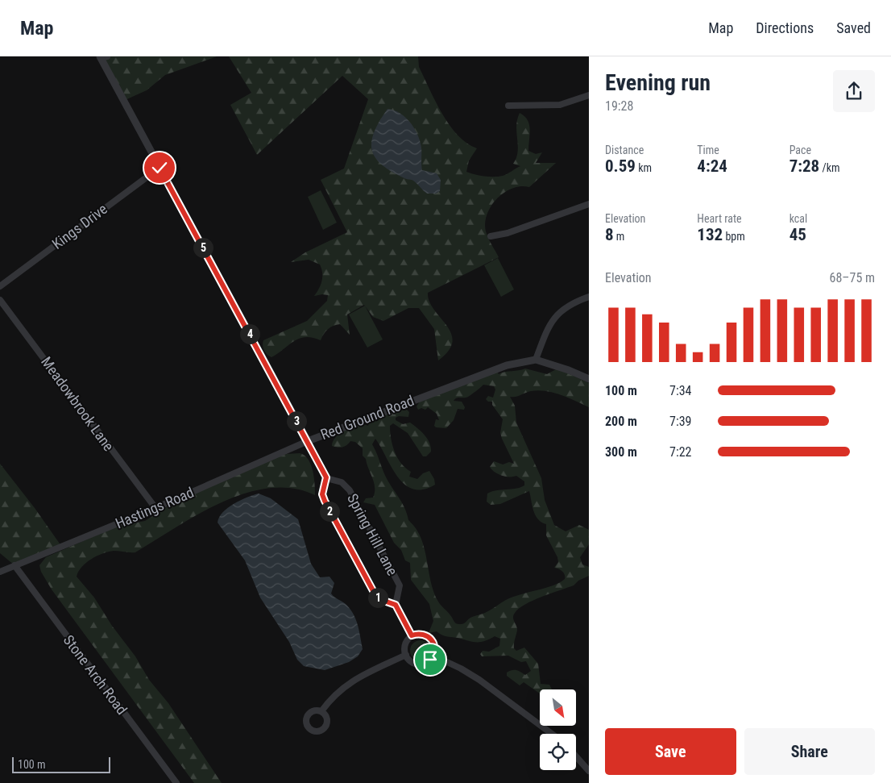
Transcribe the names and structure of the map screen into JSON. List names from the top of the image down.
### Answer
{
  "streets": {
    "street": [
      "Kings Drive",
      "Meadowbrook Lane",
      "Red Ground Road",
      "Hastings Road",
      "Spring Hill Lane",
      "Stone Arch Road"
    ]
  },
  "crossings": [
    ["Kings Drive", "Red Ground Road"],
    ["Meadowbrook Lane", "Hastings Road"],
    ["Red Ground Road", "Hastings Road"],
    ["Hastings Road", "Stone Arch Road"]
  ],
  "scale_bar": "100 m",
  "north": "bottom right",
  "page": {
    "header": "Map",
    "nav": ["Map", "Directions", "Saved"],
    "heading": ["Evening run", "19:28"],
    "stats": [
      ["Distance", "0.59 km"],
      ["Time", "4:24"],
      ["Pace", "7:28 /km"],
      ["Elevation", "8 m"],
      ["Heart rate", "132 bpm"],
      ["kcal", "45"]
    ],
    "pins": [
      "5",
      "4",
      "3",
      "2",
      "1"
    ],
    "chart": ["Elevation", "68–75 m"],
    "list": [
      {
        "name": "100 m",
        "note": "7:34"
      },
      {
        "name": "200 m",
        "note": "7:39"
      },
      {
        "name": "300 m",
        "note": "7:22"
      }
    ],
    "buttons": ["Save", "Share"],
    "scale": "100 m"
  }
}
